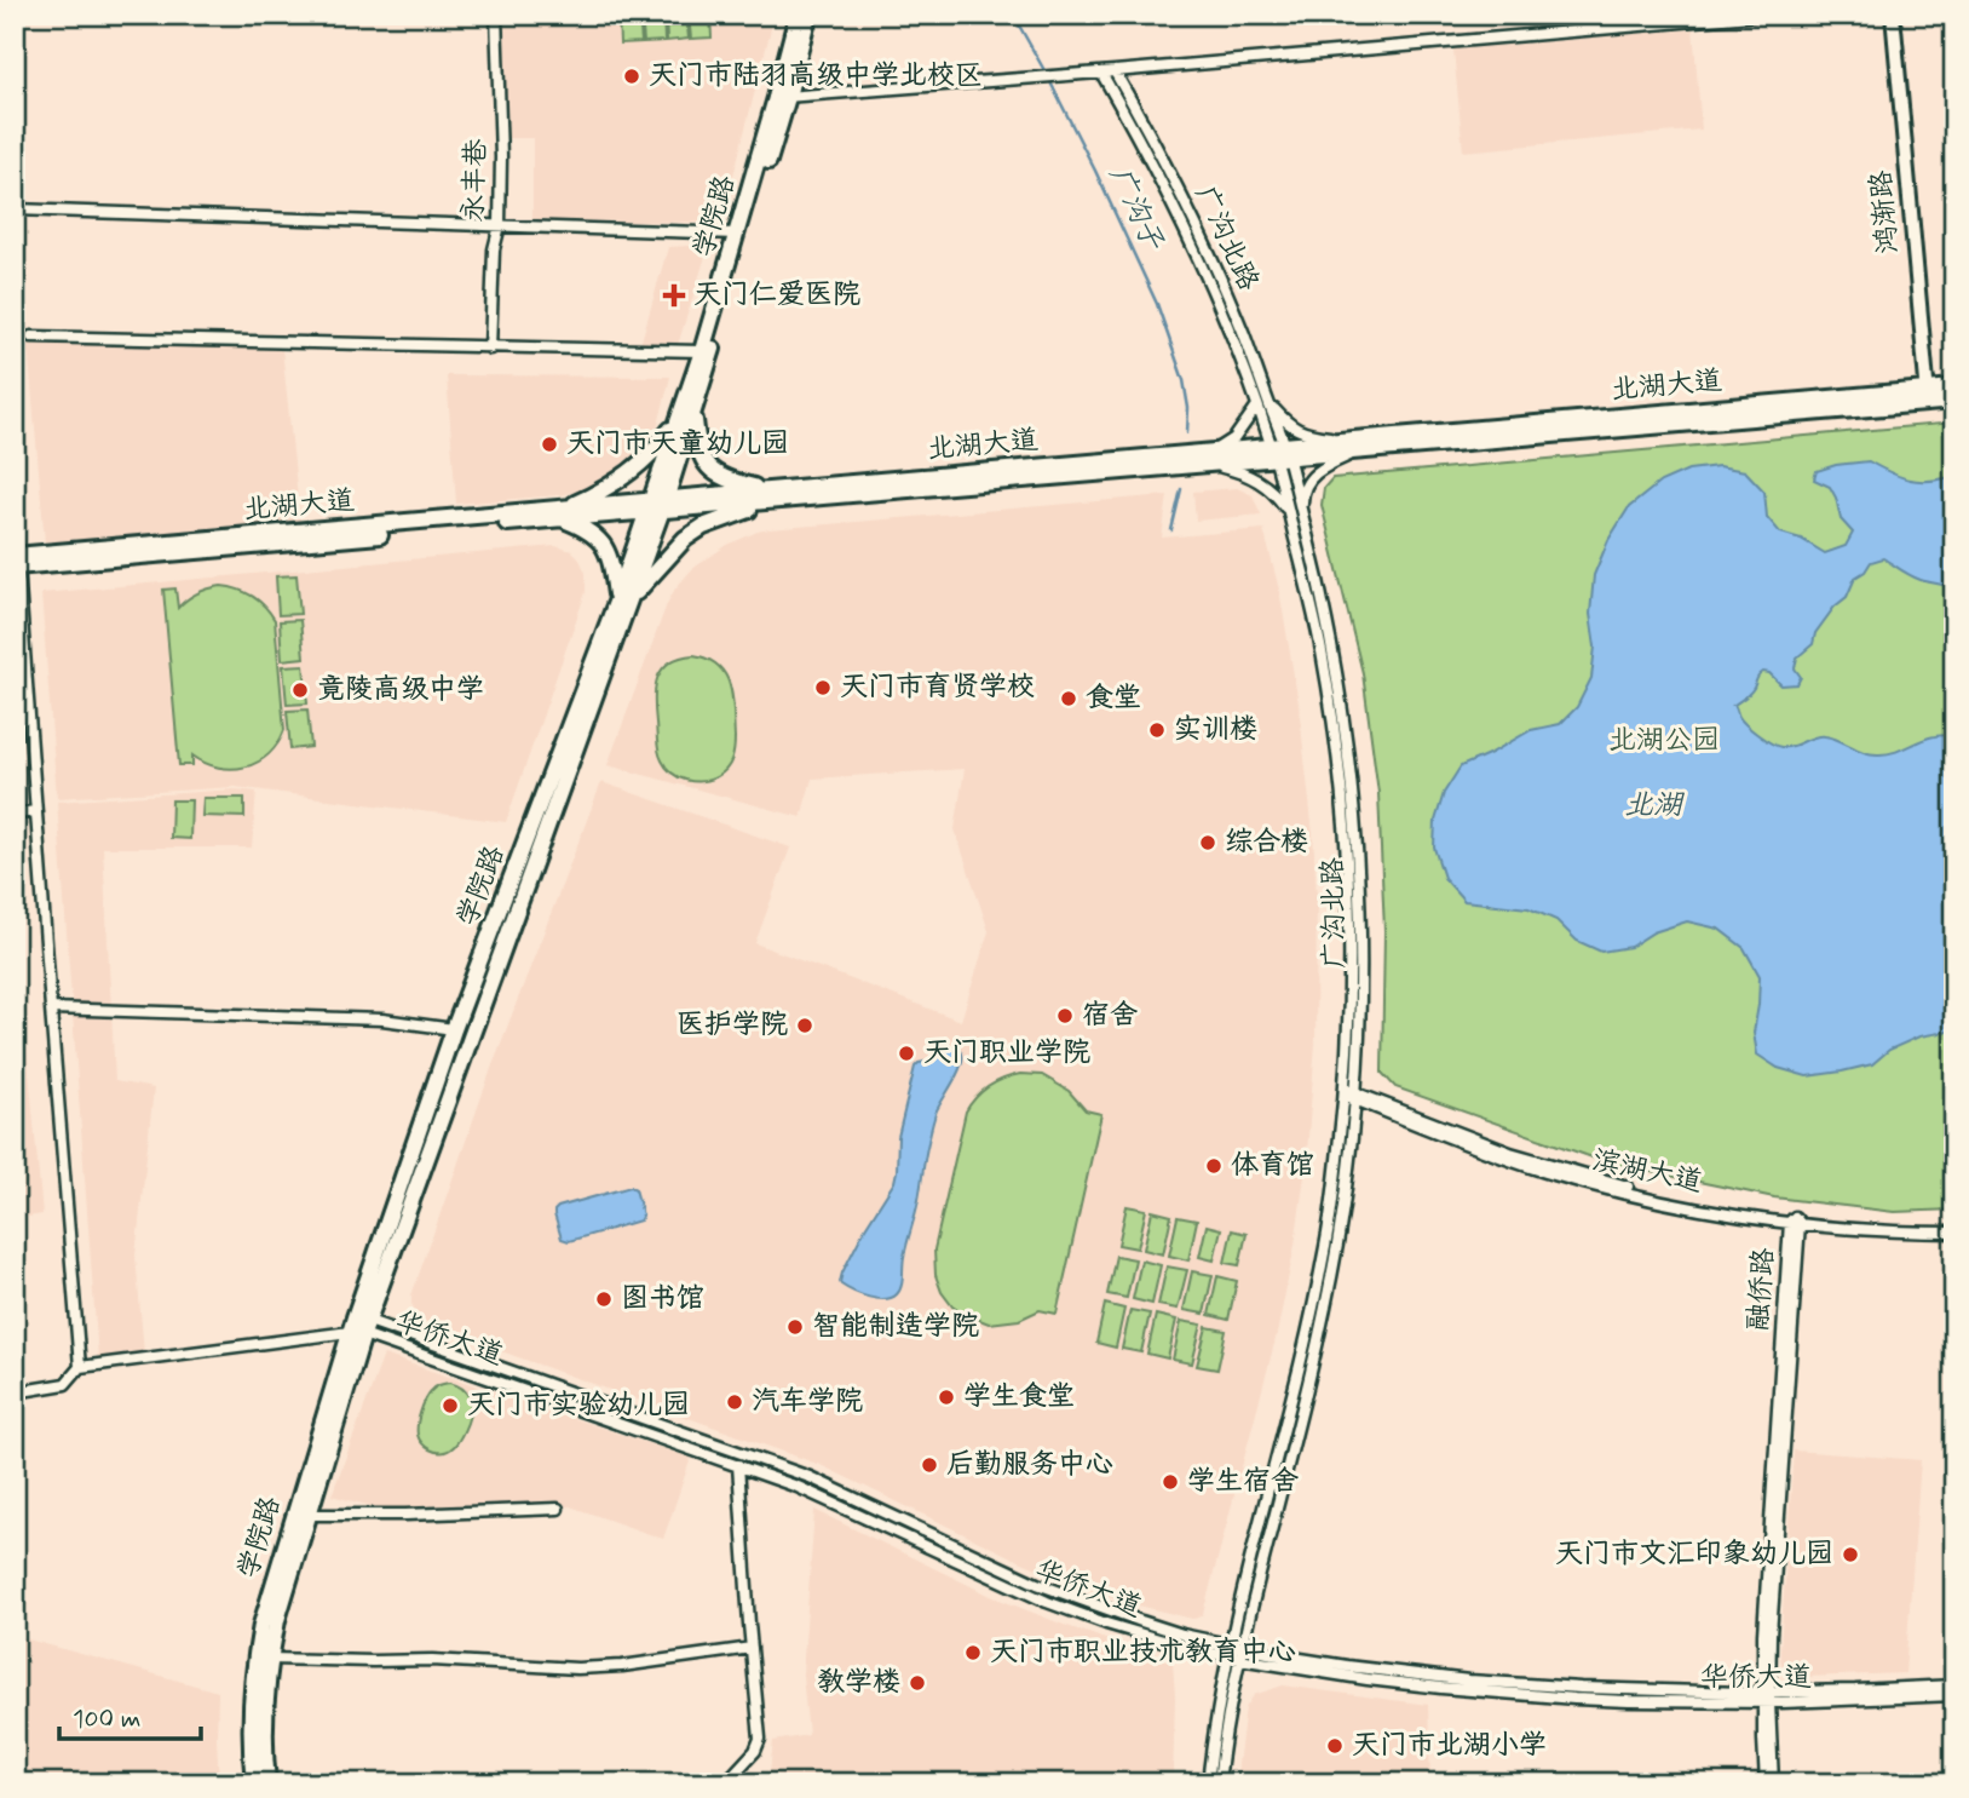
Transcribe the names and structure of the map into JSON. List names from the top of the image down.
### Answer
{
  "streets": {
    "main road": ["学院路", "北湖大道"],
    "street": [
      "永丰巷",
      "鸿渐路",
      "广沟北路",
      "滨湖大道",
      "融侨路",
      "华侨大道"
    ]
  },
  "crossings": [
    ["鸿渐路", "北湖大道"],
    ["学院路", "北湖大道"],
    ["学院路", "华侨大道"],
    ["广沟北路", "北湖大道"],
    ["广沟北路", "滨湖大道"],
    ["广沟北路", "华侨大道"],
    ["滨湖大道", "融侨路"],
    ["融侨路", "华侨大道"]
  ],
  "water": ["广沟子", "北湖"],
  "parks": ["北湖公园"],
  "places": {
    "other": [
      "天门市陆羽高级中学北校区",
      "天门市天童幼儿园",
      "天门市育贤学校",
      "竟陵高级中学",
      "食堂",
      "实训楼",
      "综合楼",
      "宿舍",
      "医护学院",
      "天门职业学院",
      "体育馆",
      "图书馆",
      "智能制造学院",
      "学生食堂",
      "汽车学院",
      "天门市实验幼儿园",
      "后勤服务中心",
      "学生宿舍",
      "天门市文汇印象幼儿园",
      "天门市职业技术教育中心",
      "教学楼",
      "天门市北湖小学"
    ],
    "health": ["天门仁爱医院"]
  },
  "scale_bar": "100 m"
}
